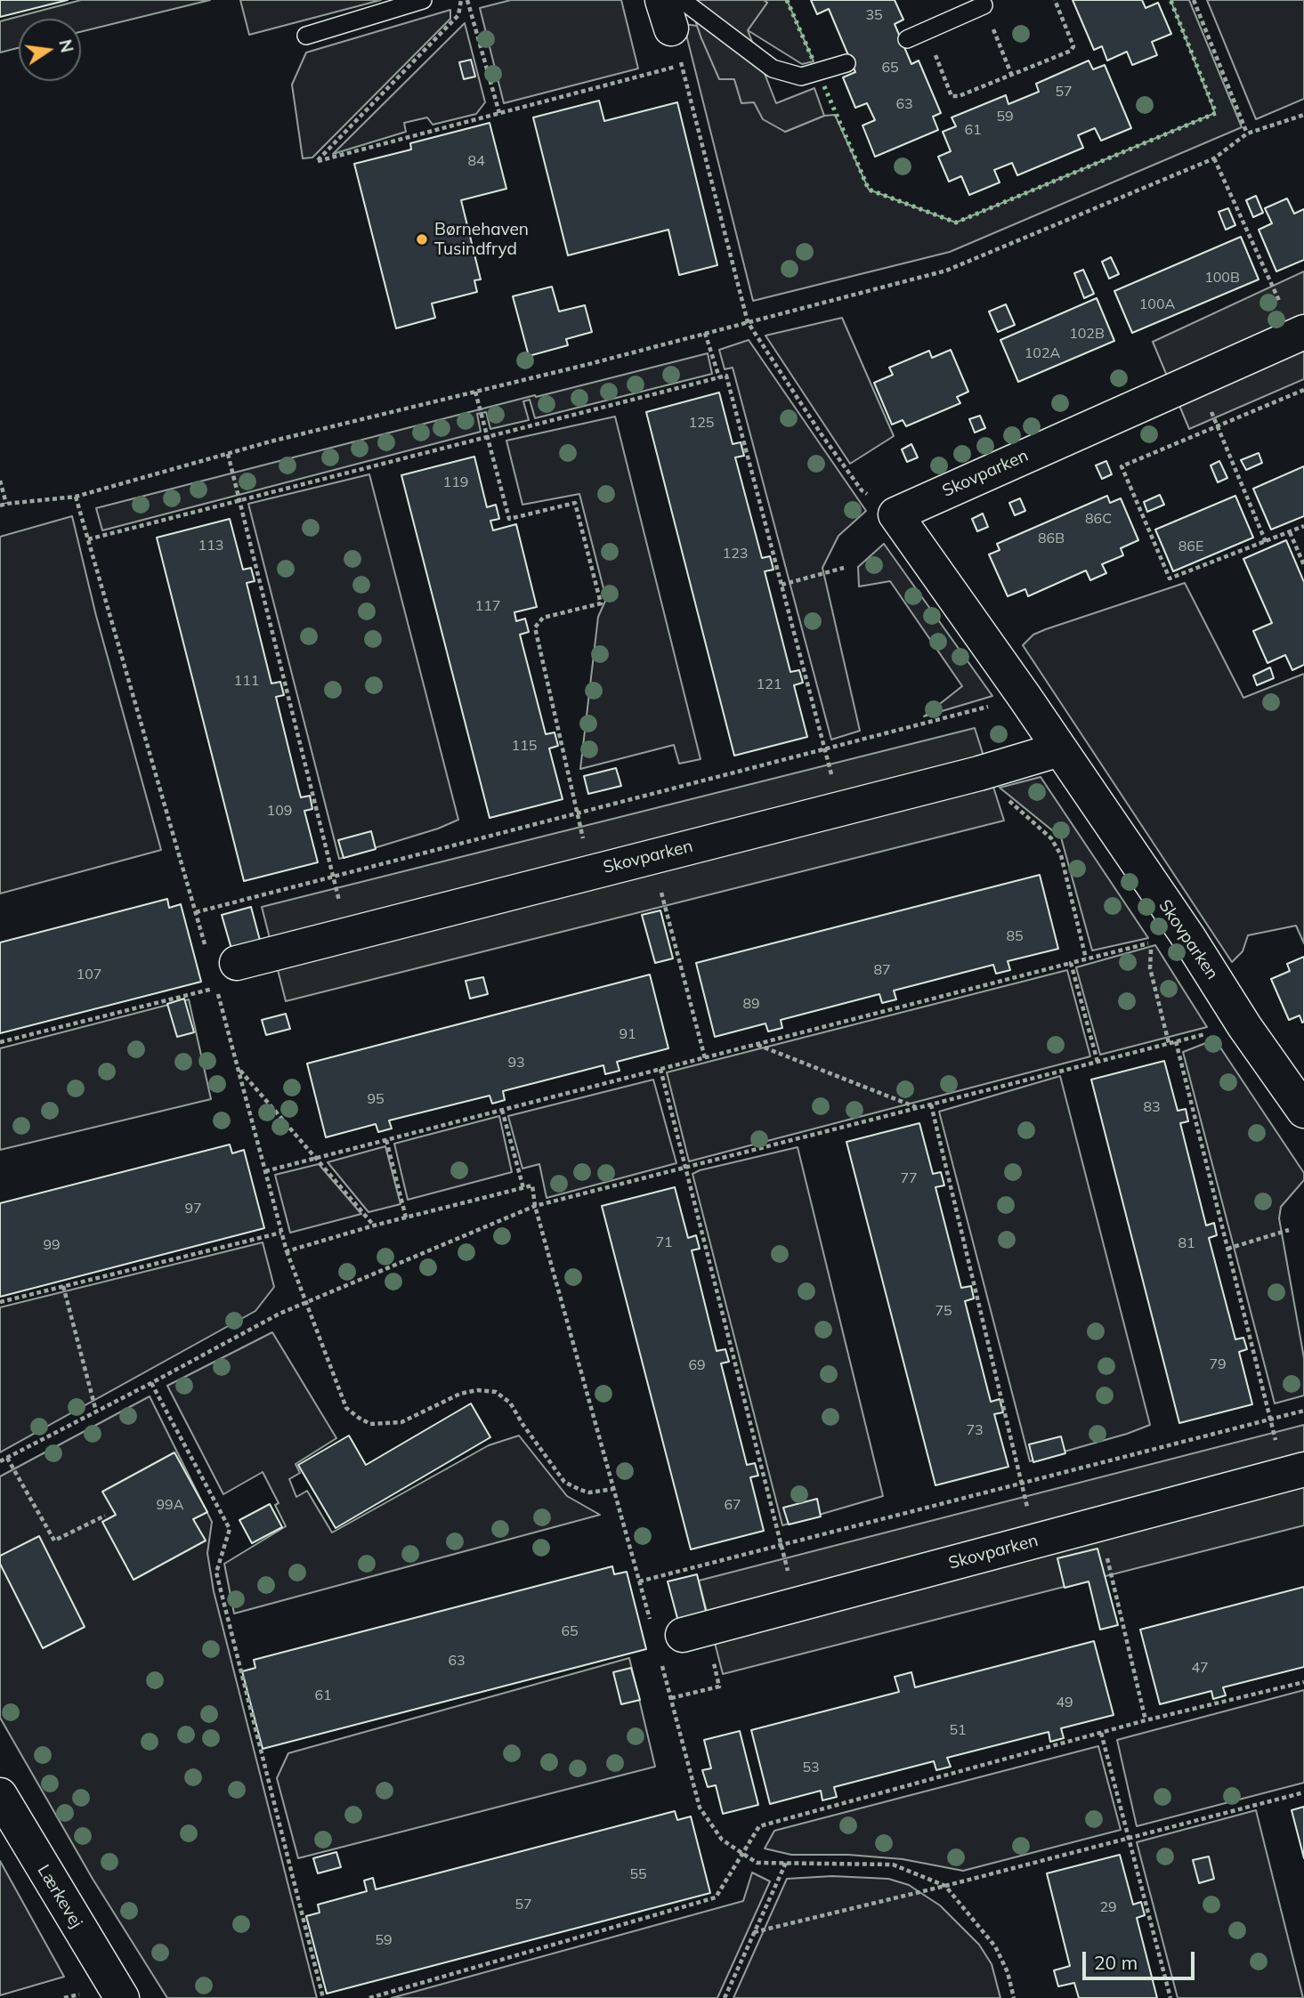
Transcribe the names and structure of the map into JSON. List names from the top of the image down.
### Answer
{
  "streets": {
    "street": ["Skovparken", "Lærkevej"]
  },
  "places": ["Børnehaven Tusindfryd"],
  "house_numbers": [
    "35",
    "65",
    "57",
    "63",
    "59",
    "61",
    "84",
    "100B",
    "100A",
    "102B",
    "102A",
    "125",
    "119",
    "86C",
    "86B",
    "113",
    "86E",
    "123",
    "117",
    "111",
    "121",
    "115",
    "109",
    "85",
    "87",
    "107",
    "89",
    "91",
    "93",
    "95",
    "83",
    "77",
    "97",
    "71",
    "81",
    "99",
    "75",
    "79",
    "69",
    "73",
    "99A",
    "67",
    "65",
    "63",
    "47",
    "61",
    "49",
    "51",
    "53",
    "55",
    "57",
    "29",
    "59"
  ],
  "scale_bar": "20 m",
  "north": "right"
}
